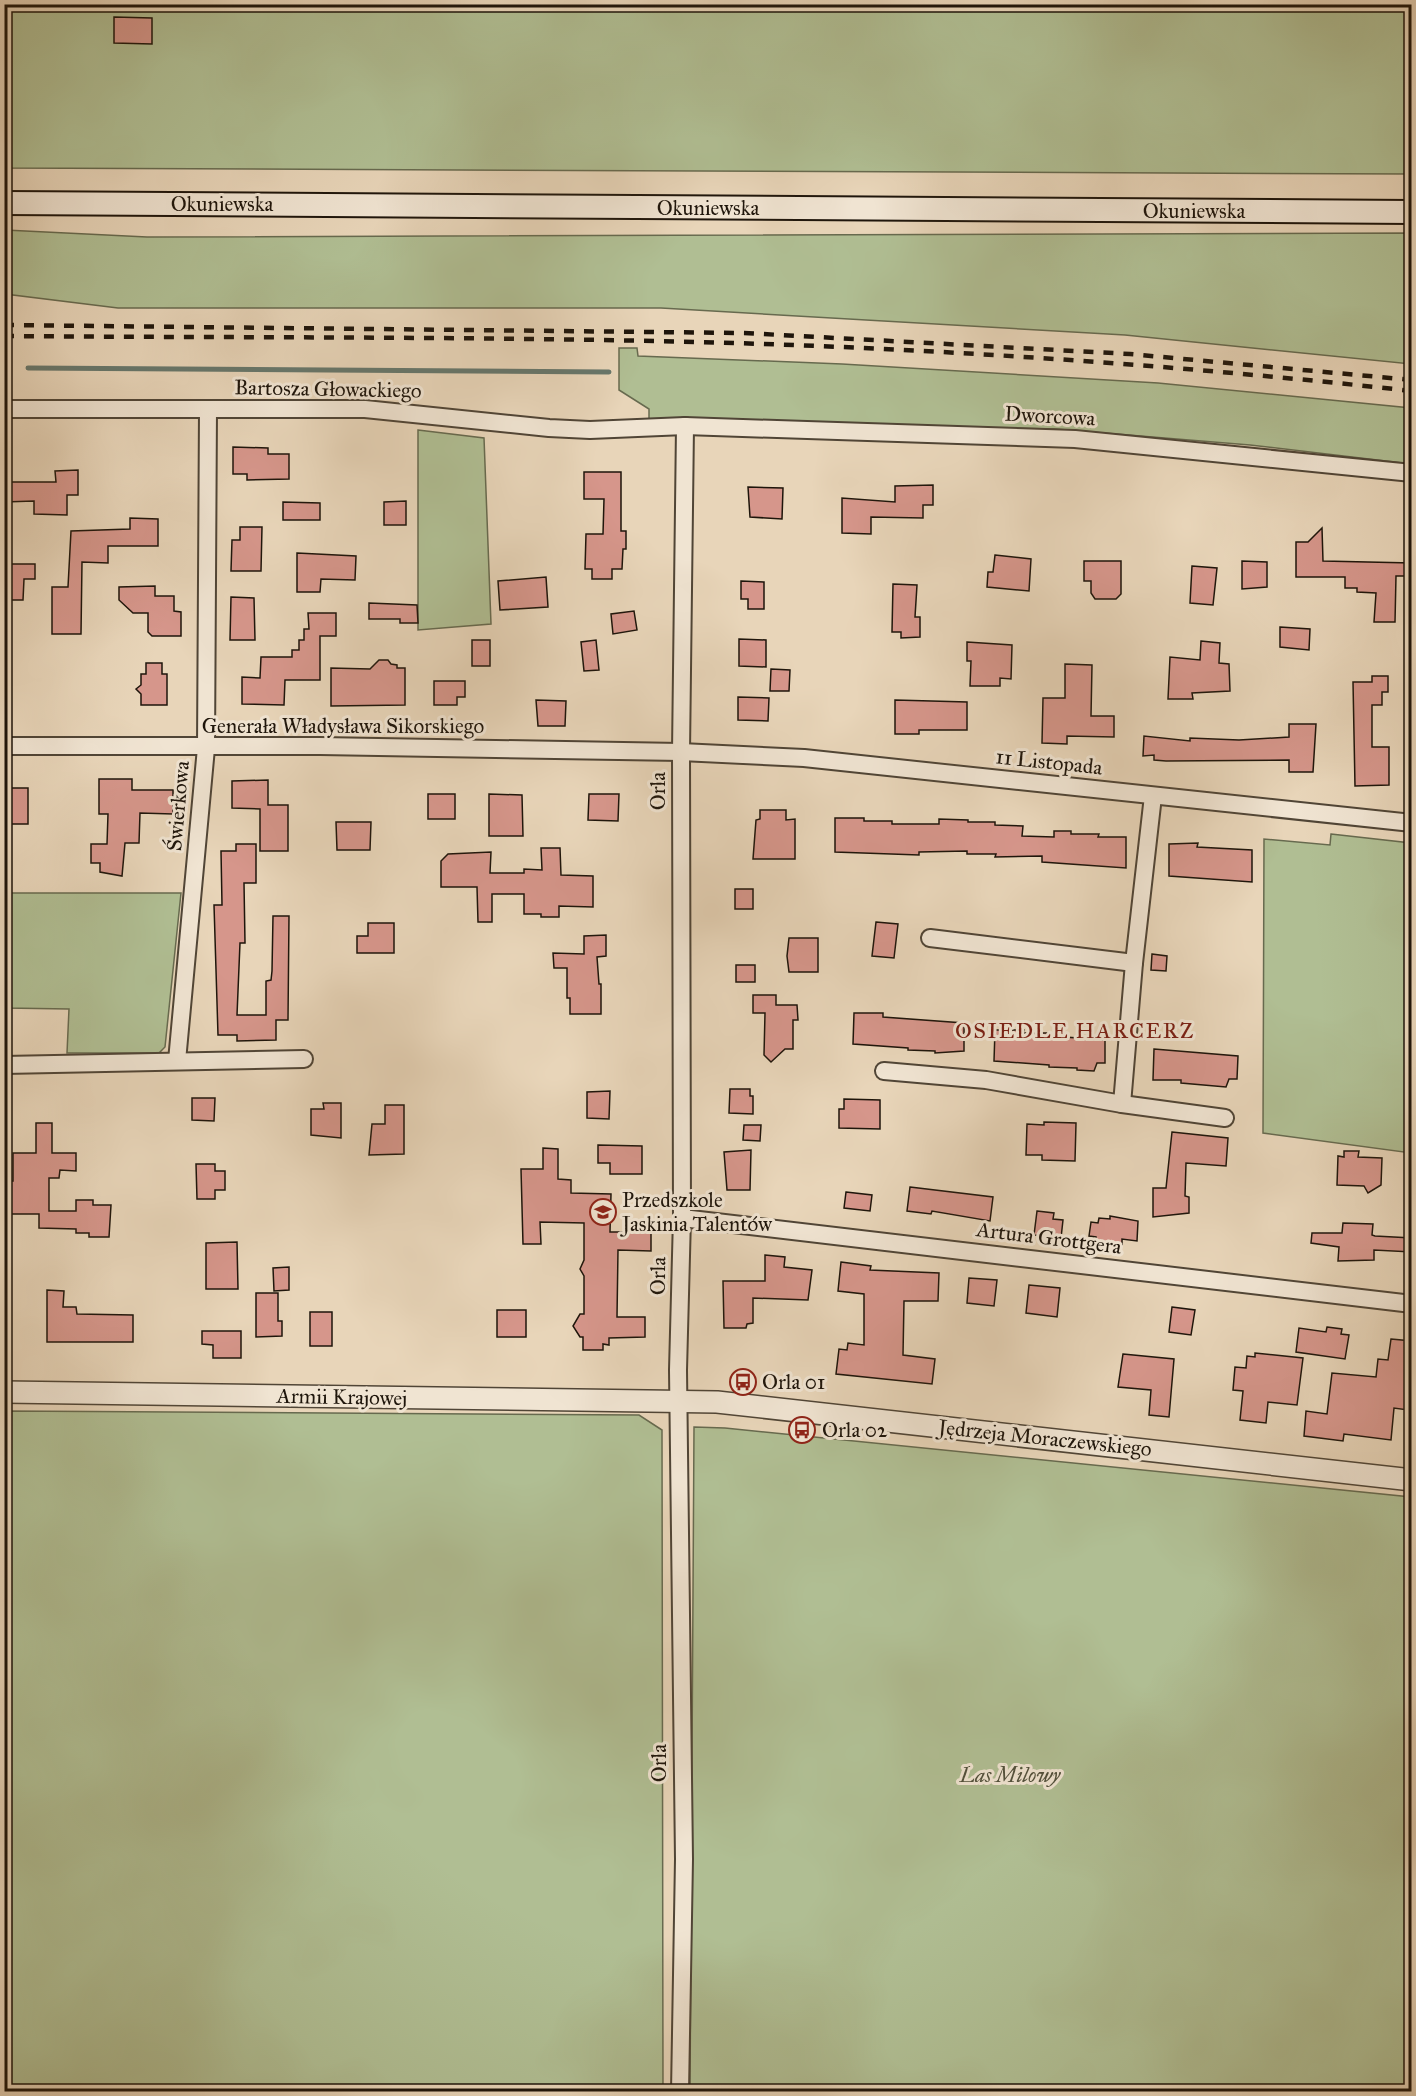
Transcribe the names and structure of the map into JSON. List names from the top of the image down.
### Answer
{
  "streets": {
    "main road": ["Okuniewska"],
    "street": [
      "Bartosza Głowackiego",
      "Dworcowa",
      "Generała Władysława Sikorskiego",
      "11 Listopada",
      "Orla",
      "Świerkowa",
      "Artura Grottgera",
      "Armii Krajowej",
      "Jędrzeja Moraczewskiego"
    ]
  },
  "crossings": [
    ["Bartosza Głowackiego", "Dworcowa"],
    ["Bartosza Głowackiego", "Orla"],
    ["Bartosza Głowackiego", "Świerkowa"],
    ["Dworcowa", "Orla"],
    ["Generała Władysława Sikorskiego", "11 Listopada"],
    ["Generała Władysława Sikorskiego", "Orla"],
    ["Generała Władysława Sikorskiego", "Świerkowa"],
    ["11 Listopada", "Orla"],
    ["Orla", "Artura Grottgera"],
    ["Orla", "Armii Krajowej"],
    ["Orla", "Jędrzeja Moraczewskiego"],
    ["Armii Krajowej", "Jędrzeja Moraczewskiego"]
  ],
  "districts": ["OSIEDLE HARCERZ"],
  "parks": ["Las Milowy"],
  "places": {
    "school or university": ["Przedszkole Jaskinia Talentów"],
    "bus stop": ["Orla 01", "Orla 02"]
  }
}
